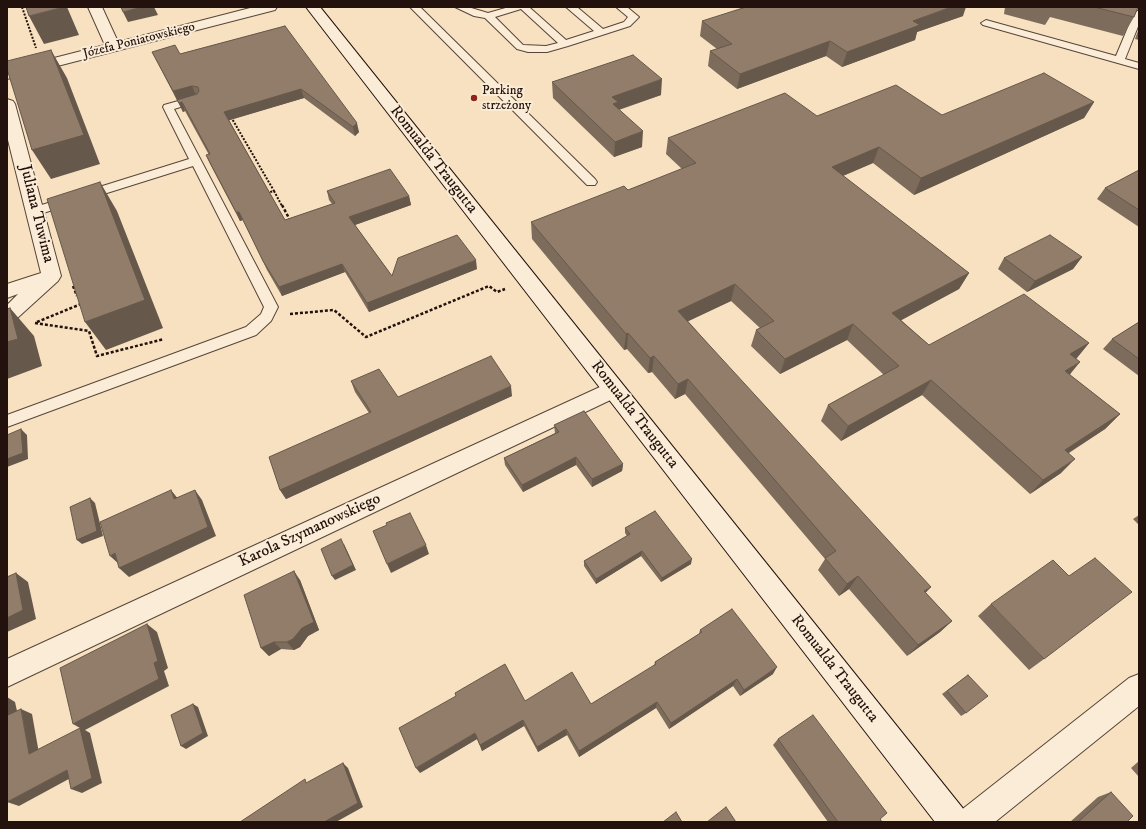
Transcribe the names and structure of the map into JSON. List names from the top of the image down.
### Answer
{
  "streets": {
    "street": [
      "Józefa Poniatowskiego",
      "Romualda Traugutta",
      "Juliana Tuwima",
      "Karola Szymanowskiego"
    ]
  },
  "crossings": [
    ["Romualda Traugutta", "Karola Szymanowskiego"]
  ],
  "places": ["Parking strzeżony"]
}
